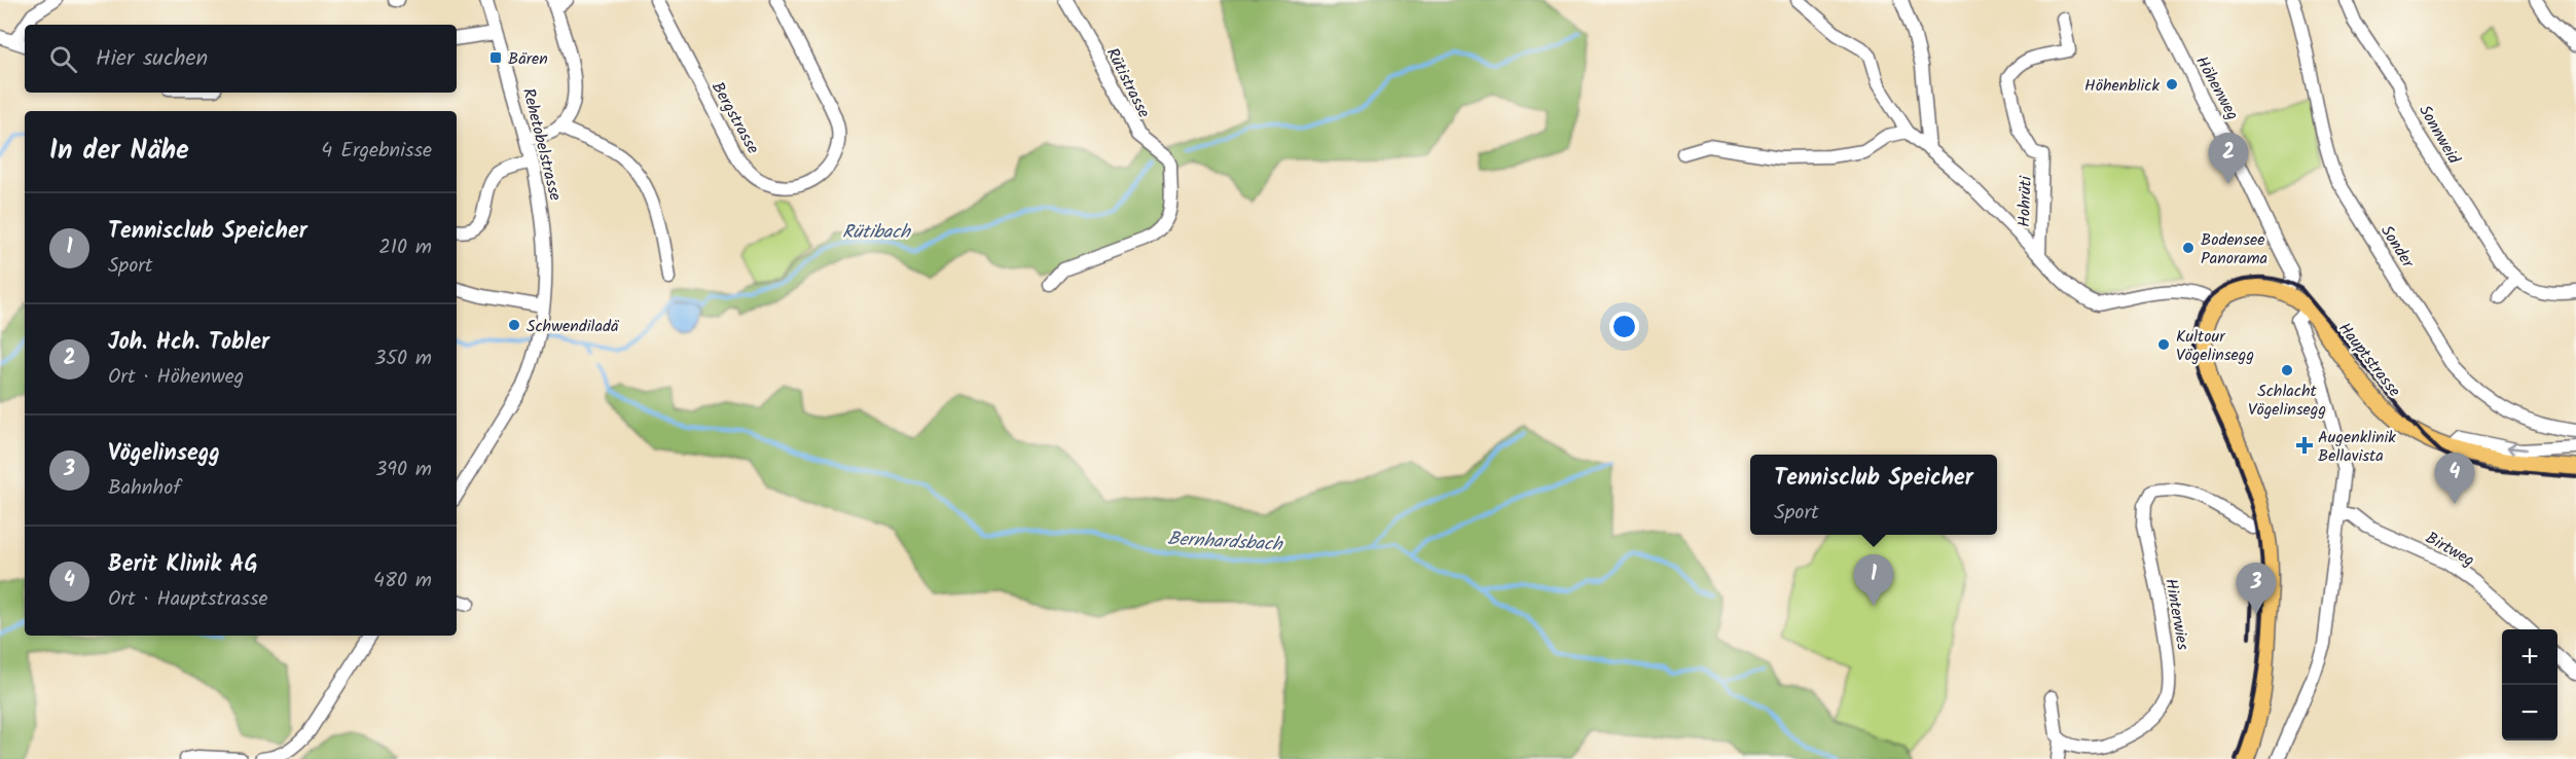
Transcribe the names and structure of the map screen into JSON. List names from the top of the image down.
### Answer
{
  "streets": {
    "main road": ["Hauptstrasse"],
    "street": [
      "Rütistrasse",
      "Höhenweg",
      "Bergstrasse",
      "Sonnweid",
      "Rehetobelstrasse",
      "Hohrüti",
      "Sonder",
      "Birtweg",
      "Hinterwies"
    ]
  },
  "crossings": [
    ["Höhenweg", "Hauptstrasse"]
  ],
  "water": ["Rütibach", "Bernhardsbach"],
  "places": {
    "transit": ["Bären"],
    "other": [
      "Höhenblick",
      "Bodensee Panorama",
      "Schwendiladä",
      "Kultour Vögelinsegg",
      "Schlacht Vögelinsegg"
    ],
    "health": ["Augenklinik Bellavista"]
  },
  "page": {
    "search": "Hier suchen",
    "heading": ["In der Nähe", "4 Ergebnisse"],
    "pins": [
      "2",
      "4",
      "1",
      "3"
    ],
    "list": [
      {
        "mark": "1",
        "name": "Tennisclub Speicher",
        "note": "Sport",
        "value": "210 m"
      },
      {
        "mark": "2",
        "name": "Joh. Hch. Tobler",
        "note": "Ort · Höhenweg",
        "value": "350 m"
      },
      {
        "mark": "3",
        "name": "Vögelinsegg",
        "note": "Bahnhof",
        "value": "390 m"
      },
      {
        "mark": "4",
        "name": "Berit Klinik AG",
        "note": "Ort · Hauptstrasse",
        "value": "480 m"
      }
    ],
    "popup": ["Tennisclub Speicher", "Sport"],
    "map_buttons": ["+", "−"]
  }
}
